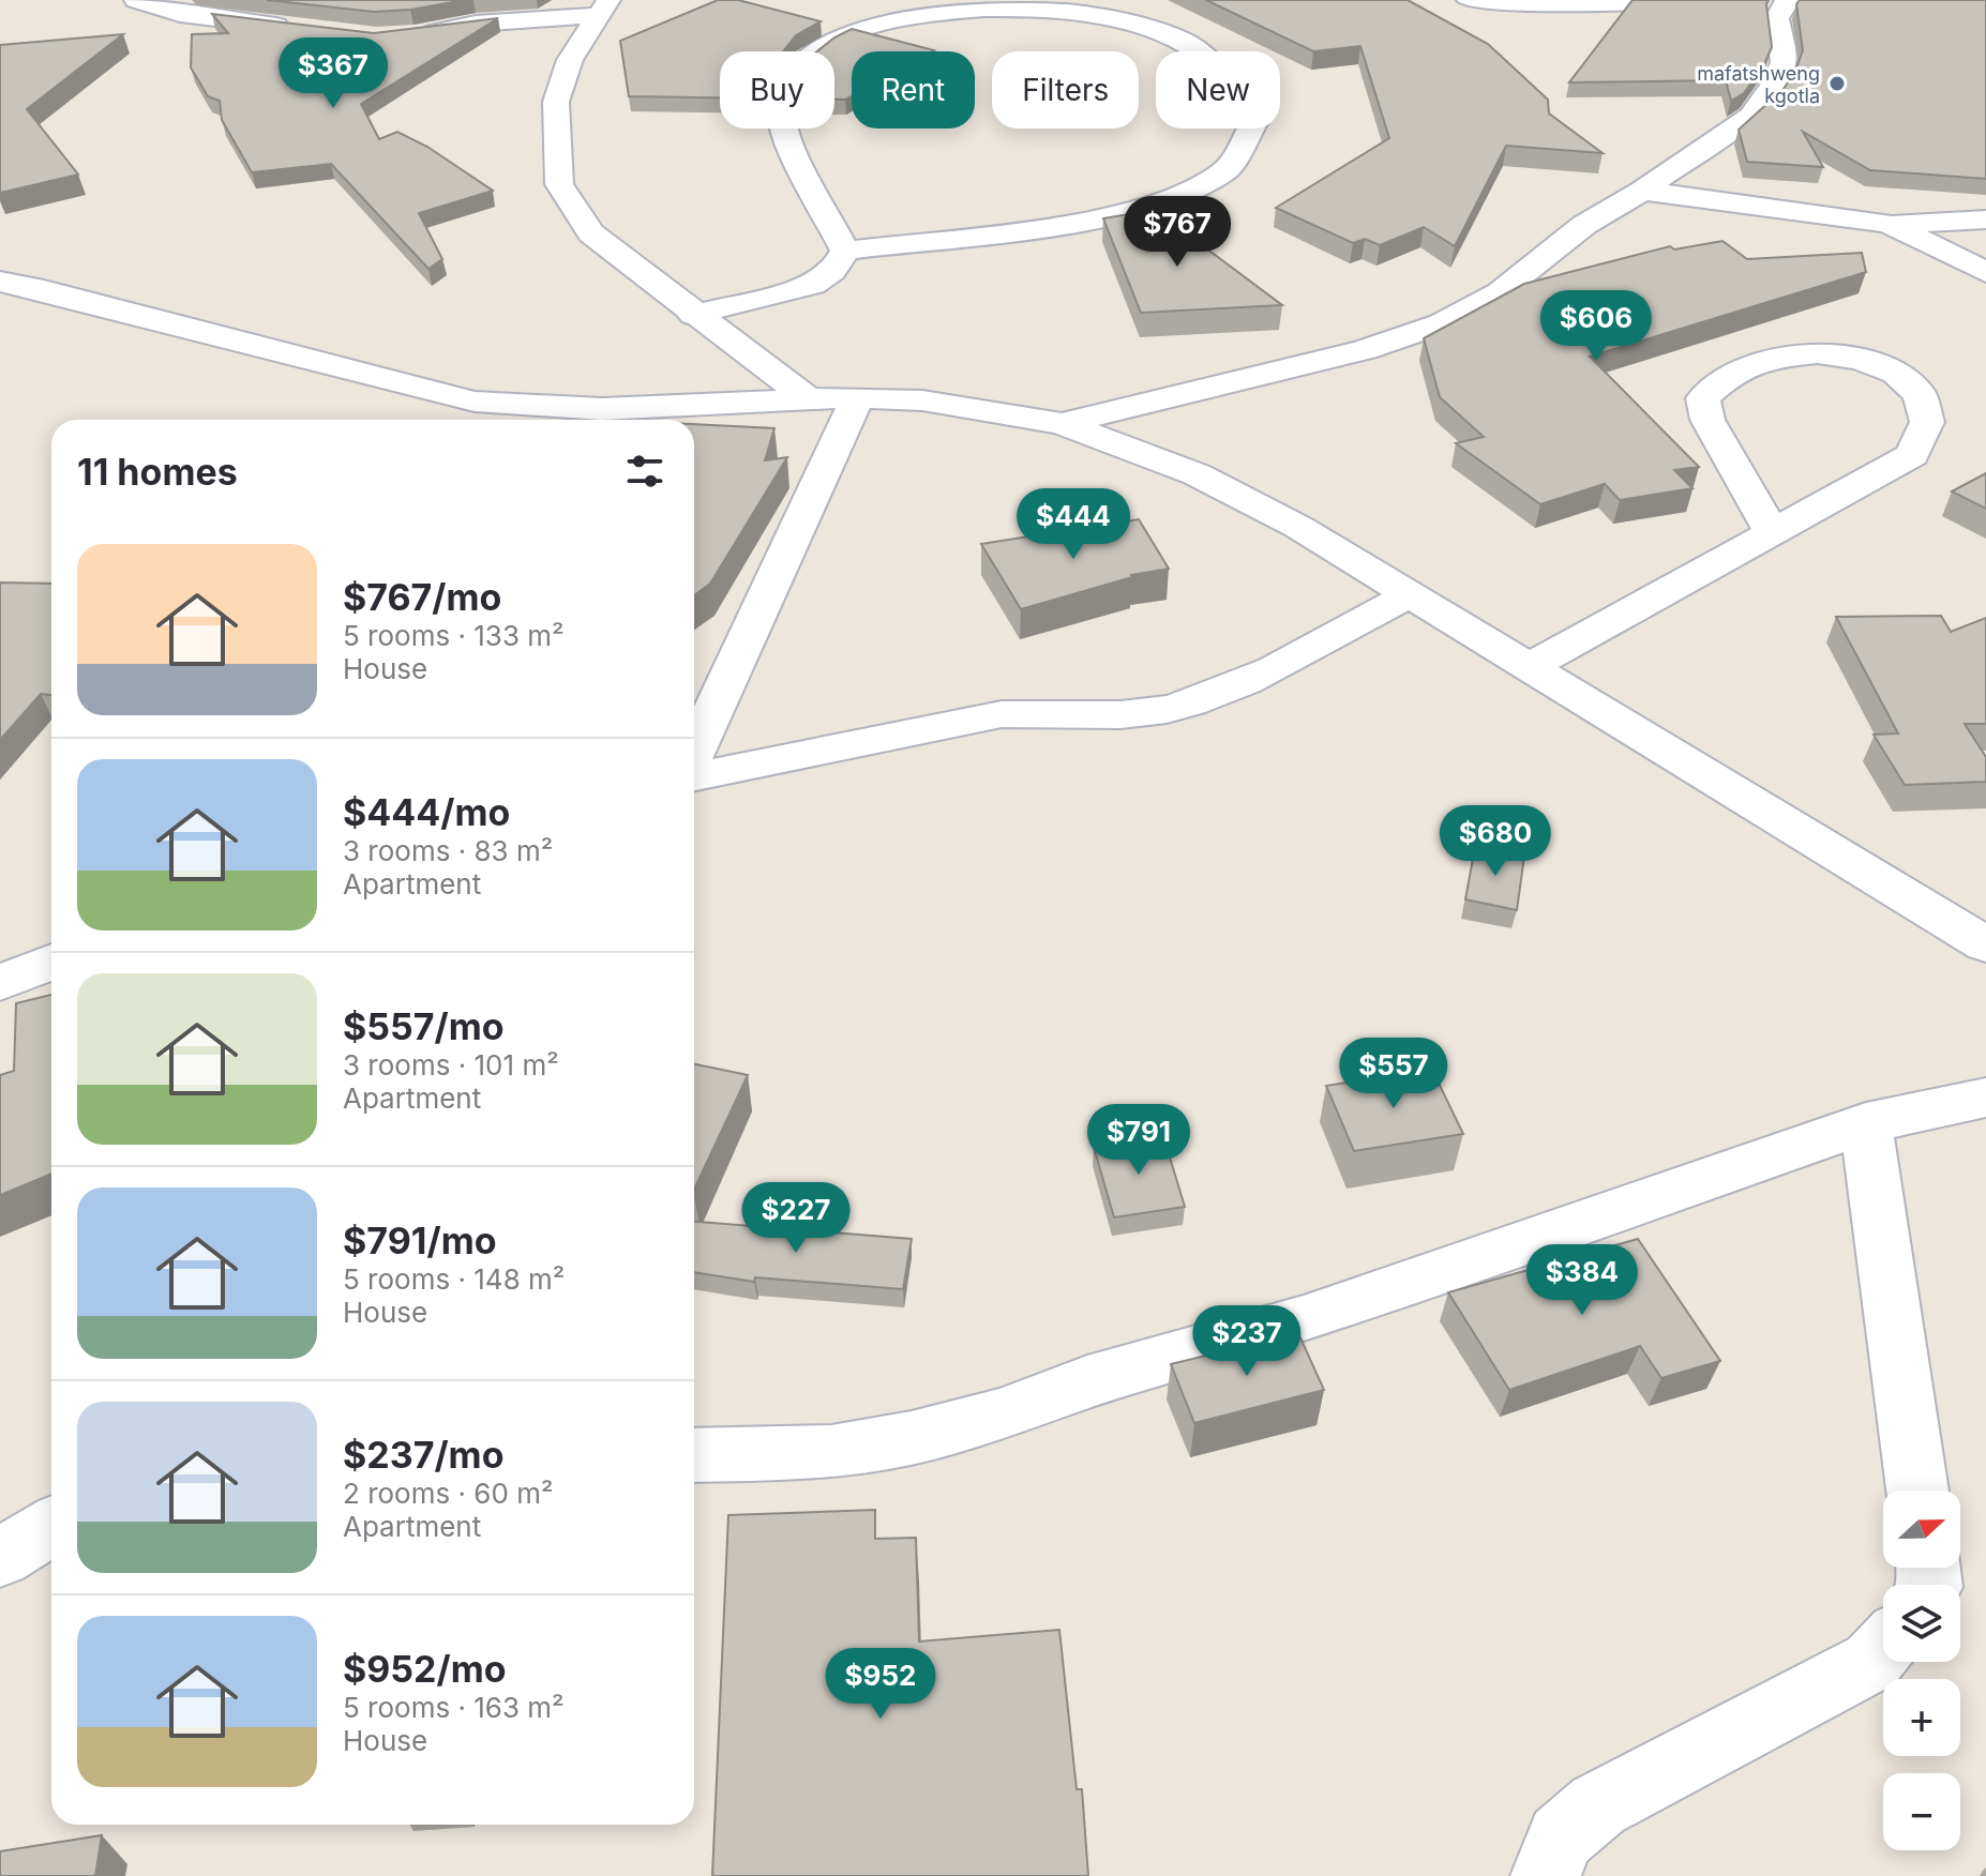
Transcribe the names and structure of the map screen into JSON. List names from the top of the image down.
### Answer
{
  "places": ["mafatshweng kgotla"],
  "north": "right",
  "page": {
    "price": [
      "$367",
      "$767",
      "$606",
      "$444",
      "$680",
      "$557",
      "$791",
      "$227",
      "$384",
      "$237",
      "$952"
    ],
    "chip": [
      "Buy",
      "Rent",
      "Filters",
      "New"
    ],
    "heading": "11 homes",
    "list": [
      {
        "name": "$767/mo",
        "note": "5 rooms · 133 m² · House"
      },
      {
        "name": "$444/mo",
        "note": "3 rooms · 83 m² · Apartment"
      },
      {
        "name": "$557/mo",
        "note": "3 rooms · 101 m² · Apartment"
      },
      {
        "name": "$791/mo",
        "note": "5 rooms · 148 m² · House"
      },
      {
        "name": "$237/mo",
        "note": "2 rooms · 60 m² · Apartment"
      },
      {
        "name": "$952/mo",
        "note": "5 rooms · 163 m² · House"
      }
    ],
    "map_buttons": ["+", "−"]
  }
}
